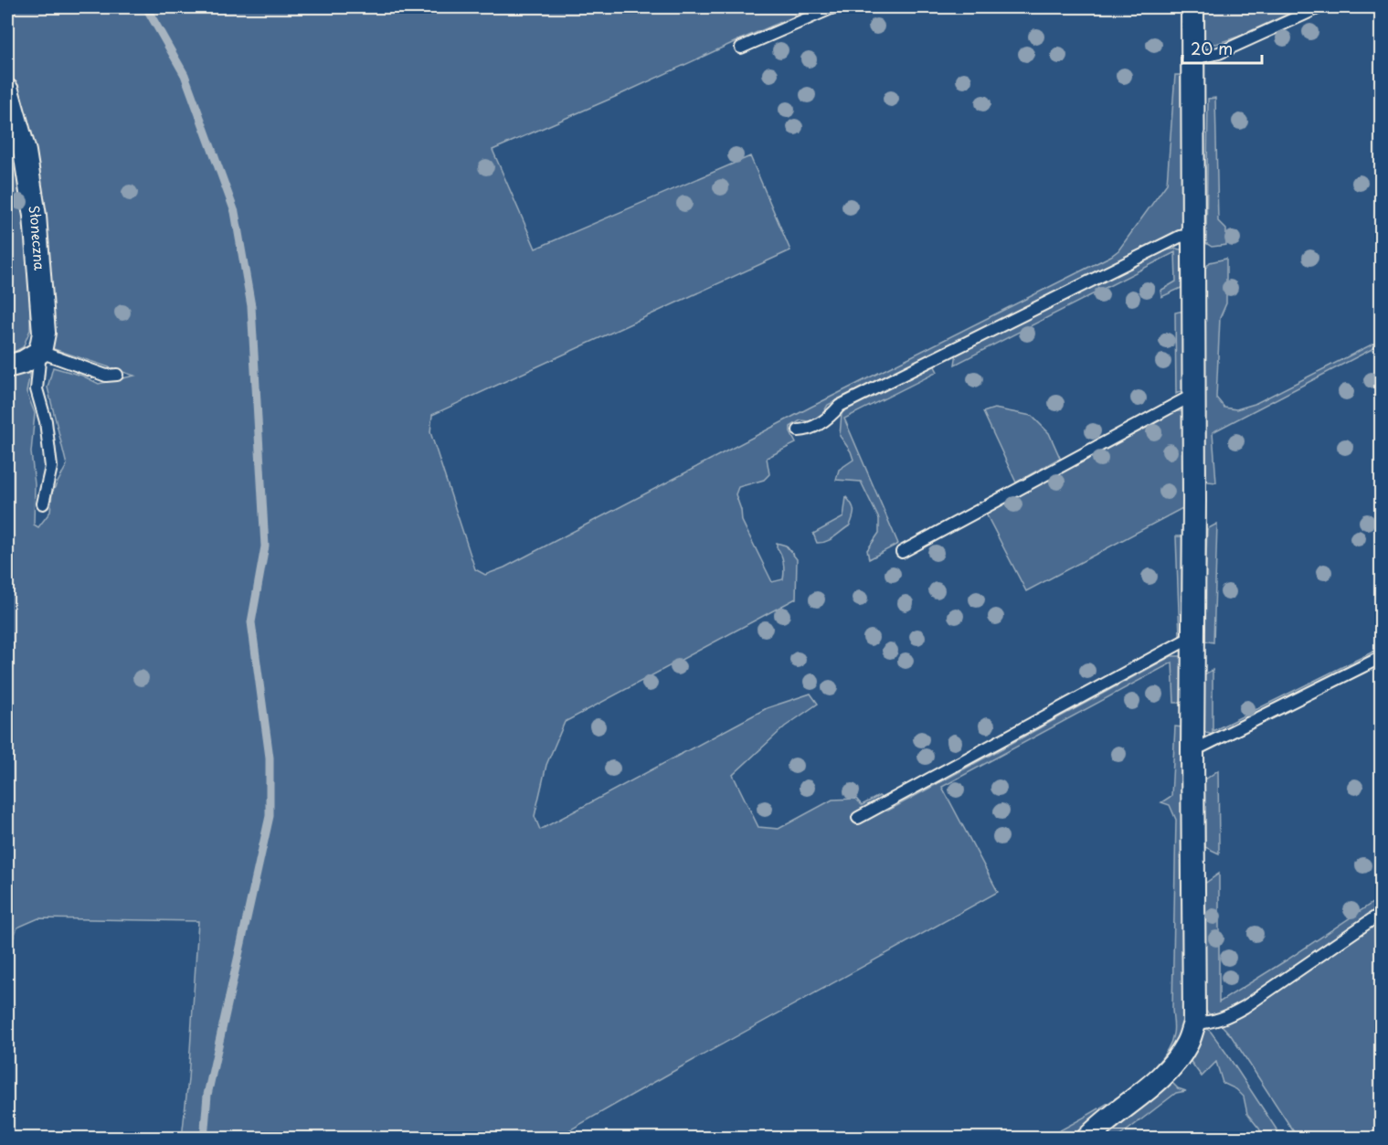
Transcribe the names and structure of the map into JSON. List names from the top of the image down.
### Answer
{
  "streets": {
    "street": ["Słoneczna"]
  },
  "scale_bar": "20 m"
}
